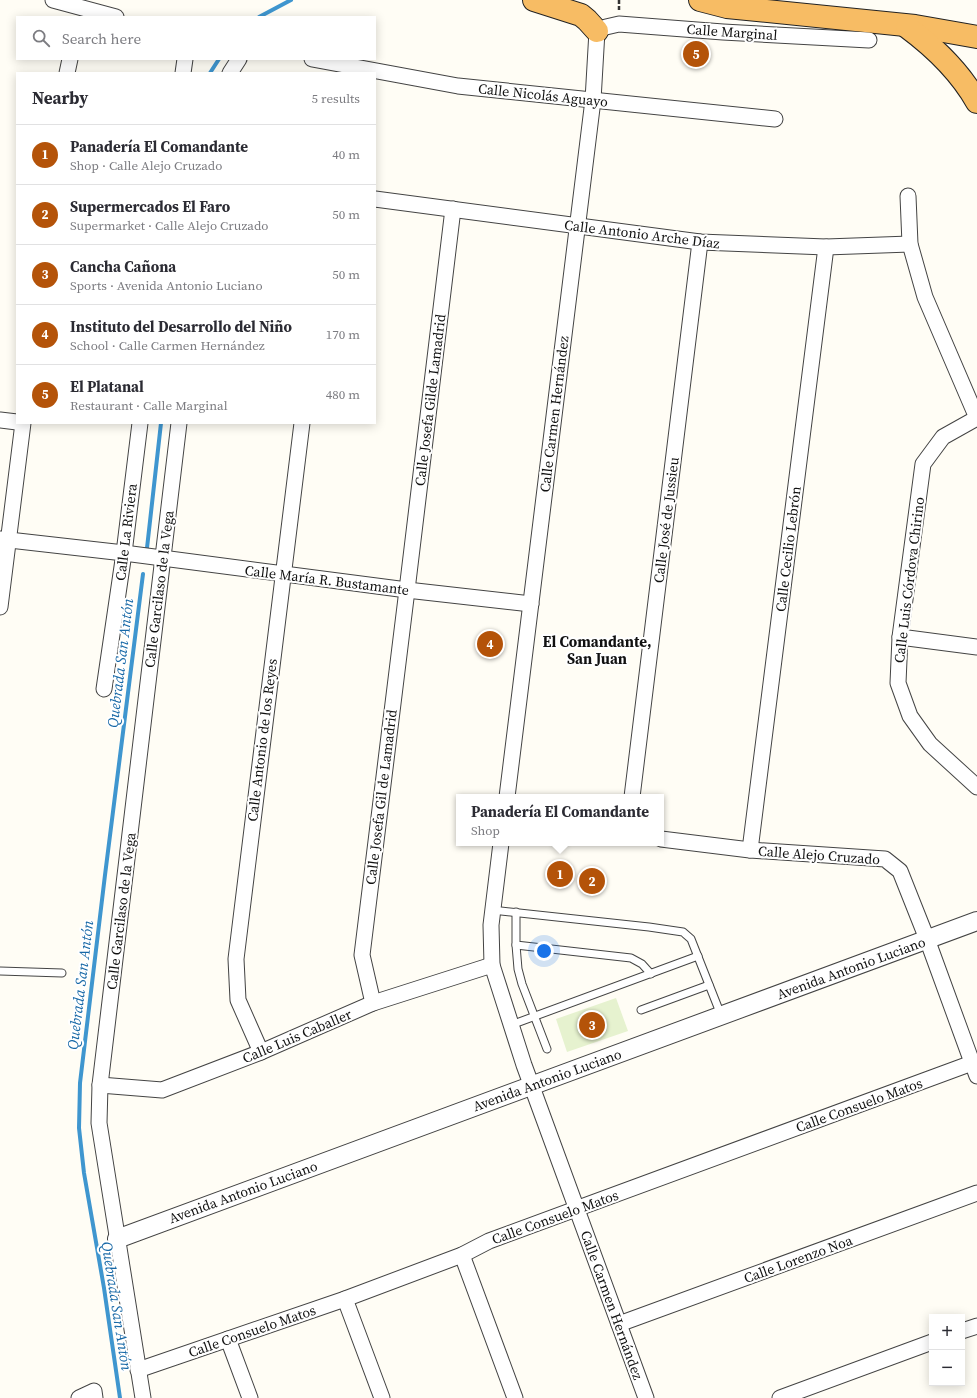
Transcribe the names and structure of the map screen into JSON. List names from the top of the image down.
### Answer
{
  "streets": {
    "street": [
      "Calle Marginal",
      "Calle Nicolás Aguayo",
      "Calle Antonio Arche Díaz",
      "Calle Josefa Gilde Lamadrid",
      "Calle Carmen Hernández",
      "Calle José de Jussieu",
      "Calle La Riviera",
      "Calle Cecilio Lebrón",
      "Calle María R. Bustamante",
      "Calle Luis Córdova Chirino",
      "Calle Garcilaso de la Vega",
      "Calle Antonio de los Reyes",
      "Calle Josefa Gil de Lamadrid",
      "Calle Alejo Cruzado",
      "Avenida Antonio Luciano",
      "Calle Luis Caballer",
      "Calle Consuelo Matos",
      "Calle Lorenzo Noa"
    ]
  },
  "crossings": [
    ["Calle Marginal", "Calle Carmen Hernández"],
    ["Calle Nicolás Aguayo", "Calle Carmen Hernández"],
    ["Calle Antonio Arche Díaz", "Calle Josefa Gilde Lamadrid"],
    ["Calle Antonio Arche Díaz", "Calle Carmen Hernández"],
    ["Calle Antonio Arche Díaz", "Calle José de Jussieu"],
    ["Calle Antonio Arche Díaz", "Calle Cecilio Lebrón"],
    ["Calle Josefa Gilde Lamadrid", "Calle María R. Bustamante"],
    ["Calle Josefa Gilde Lamadrid", "Calle Josefa Gil de Lamadrid"],
    ["Calle Carmen Hernández", "Calle María R. Bustamante"],
    ["Calle Carmen Hernández", "Avenida Antonio Luciano"],
    ["Calle Carmen Hernández", "Calle Luis Caballer"],
    ["Calle Carmen Hernández", "Calle Consuelo Matos"],
    ["Calle Carmen Hernández", "Calle Lorenzo Noa"],
    ["Calle La Riviera", "Calle María R. Bustamante"],
    ["Calle Cecilio Lebrón", "Calle Alejo Cruzado"],
    ["Calle María R. Bustamante", "Calle Garcilaso de la Vega"],
    ["Calle María R. Bustamante", "Calle Antonio de los Reyes"],
    ["Calle María R. Bustamante", "Calle Josefa Gil de Lamadrid"],
    ["Calle Garcilaso de la Vega", "Avenida Antonio Luciano"],
    ["Calle Garcilaso de la Vega", "Calle Luis Caballer"],
    ["Calle Garcilaso de la Vega", "Calle Consuelo Matos"],
    ["Calle Antonio de los Reyes", "Calle Luis Caballer"],
    ["Calle Josefa Gil de Lamadrid", "Calle Luis Caballer"],
    ["Calle Alejo Cruzado", "Avenida Antonio Luciano"],
    ["Calle Alejo Cruzado", "Calle Consuelo Matos"]
  ],
  "districts": ["El Comandante, San Juan"],
  "water": ["Quebrada San Antón"],
  "page": {
    "search": "Search here",
    "pins": [
      "5",
      "4",
      "1",
      "2",
      "3"
    ],
    "heading": ["Nearby", "5 results"],
    "list": [
      {
        "mark": "1",
        "name": "Panadería El Comandante",
        "note": "Shop · Calle Alejo Cruzado",
        "value": "40 m"
      },
      {
        "mark": "2",
        "name": "Supermercados El Faro",
        "note": "Supermarket · Calle Alejo Cruzado",
        "value": "50 m"
      },
      {
        "mark": "3",
        "name": "Cancha Cañona",
        "note": "Sports · Avenida Antonio Luciano",
        "value": "50 m"
      },
      {
        "mark": "4",
        "name": "Instituto del Desarrollo del Niño",
        "note": "School · Calle Carmen Hernández",
        "value": "170 m"
      },
      {
        "mark": "5",
        "name": "El Platanal",
        "note": "Restaurant · Calle Marginal",
        "value": "480 m"
      }
    ],
    "popup": ["Panadería El Comandante", "Shop"],
    "map_buttons": ["+", "−"]
  }
}
